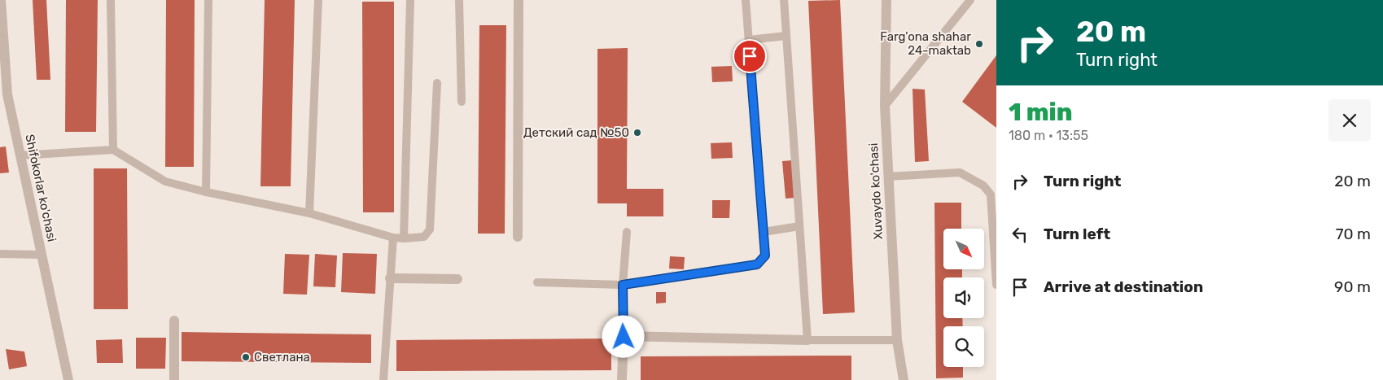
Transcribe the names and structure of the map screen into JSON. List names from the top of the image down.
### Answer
{
  "streets": {
    "street": ["Shifokorlar ko'chasi", "Xuvaydo ko'chasi"]
  },
  "places": ["Farg'ona shahar 24-maktab", "Детский сад №50", "Светлана"],
  "north": "bottom right",
  "page": {
    "turn": ["20 m", "Turn right"],
    "heading": ["1 min", "180 m · 13:55"],
    "list": [
      {
        "name": "Turn right",
        "value": "20 m"
      },
      {
        "name": "Turn left",
        "value": "70 m"
      },
      {
        "name": "Arrive at destination",
        "value": "90 m"
      }
    ]
  }
}
